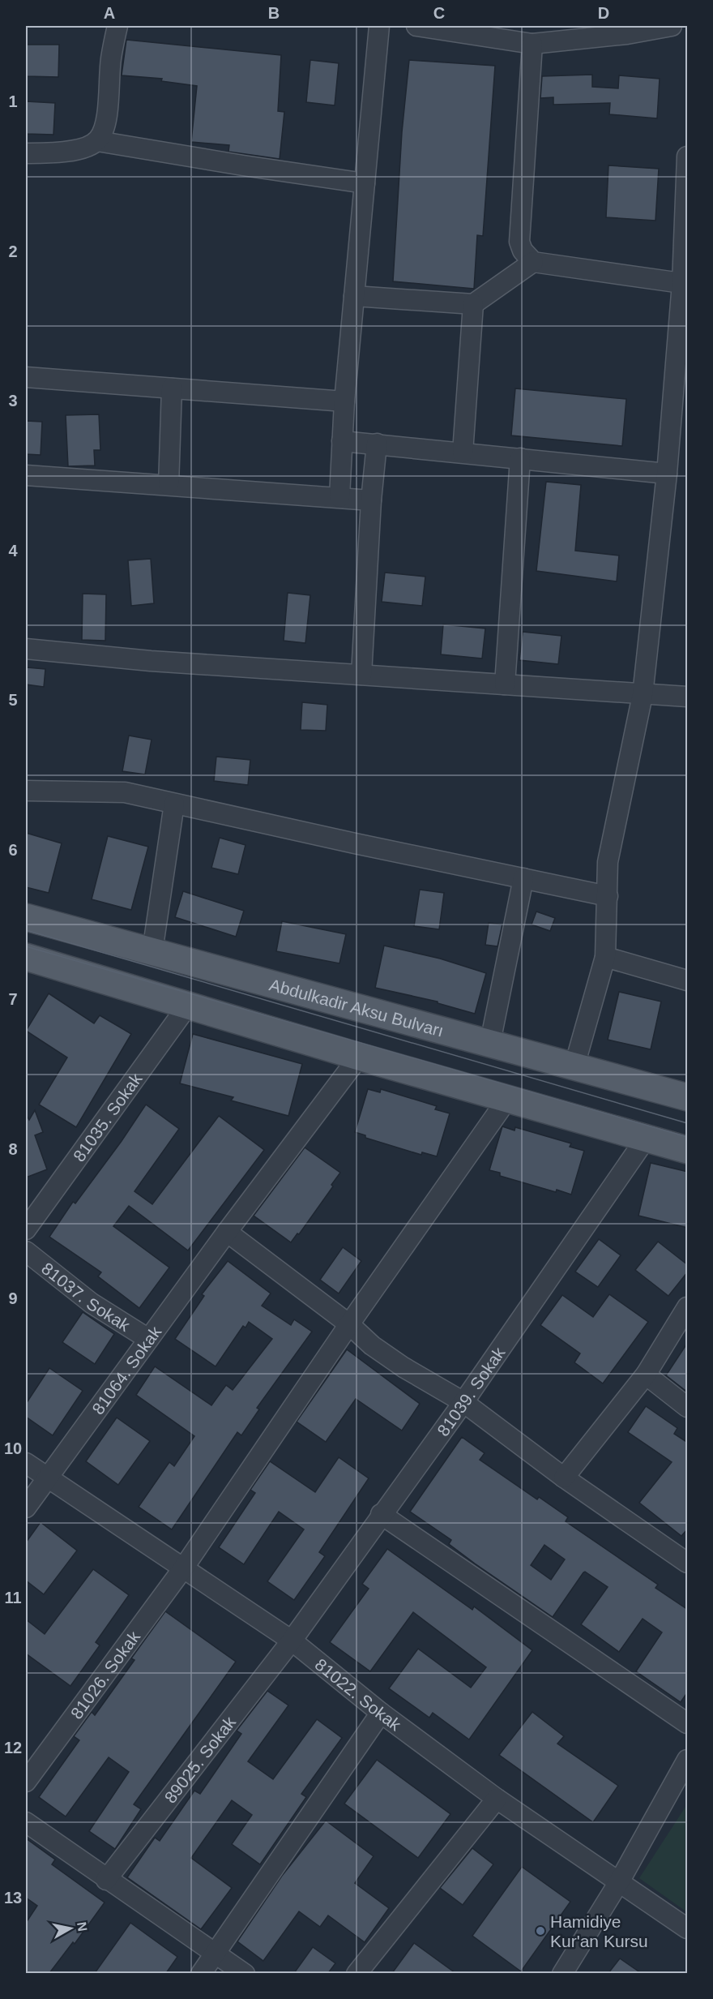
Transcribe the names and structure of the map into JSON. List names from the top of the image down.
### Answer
{
  "streets": {
    "main road": ["Abdulkadir Aksu Bulvarı"],
    "street": [
      "81035. Sokak",
      "81037. Sokak",
      "81064. Sokak",
      "81039. Sokak",
      "81026. Sokak",
      "81022. Sokak",
      "89025. Sokak"
    ]
  },
  "crossings": [
    ["81037. Sokak", "81064. Sokak"],
    ["81064. Sokak", "81022. Sokak"],
    ["81039. Sokak", "81022. Sokak"],
    ["81039. Sokak", "89025. Sokak"],
    ["81026. Sokak", "81022. Sokak"],
    ["81022. Sokak", "89025. Sokak"]
  ],
  "places": ["Hamidiye Kur'an Kursu"],
  "north": "right",
  "grid": {
    "columns": [
      "A",
      "B",
      "C",
      "D"
    ],
    "rows": [
      "1",
      "2",
      "3",
      "4",
      "5",
      "6",
      "7",
      "8",
      "9",
      "10",
      "11",
      "12",
      "13"
    ]
  }
}
